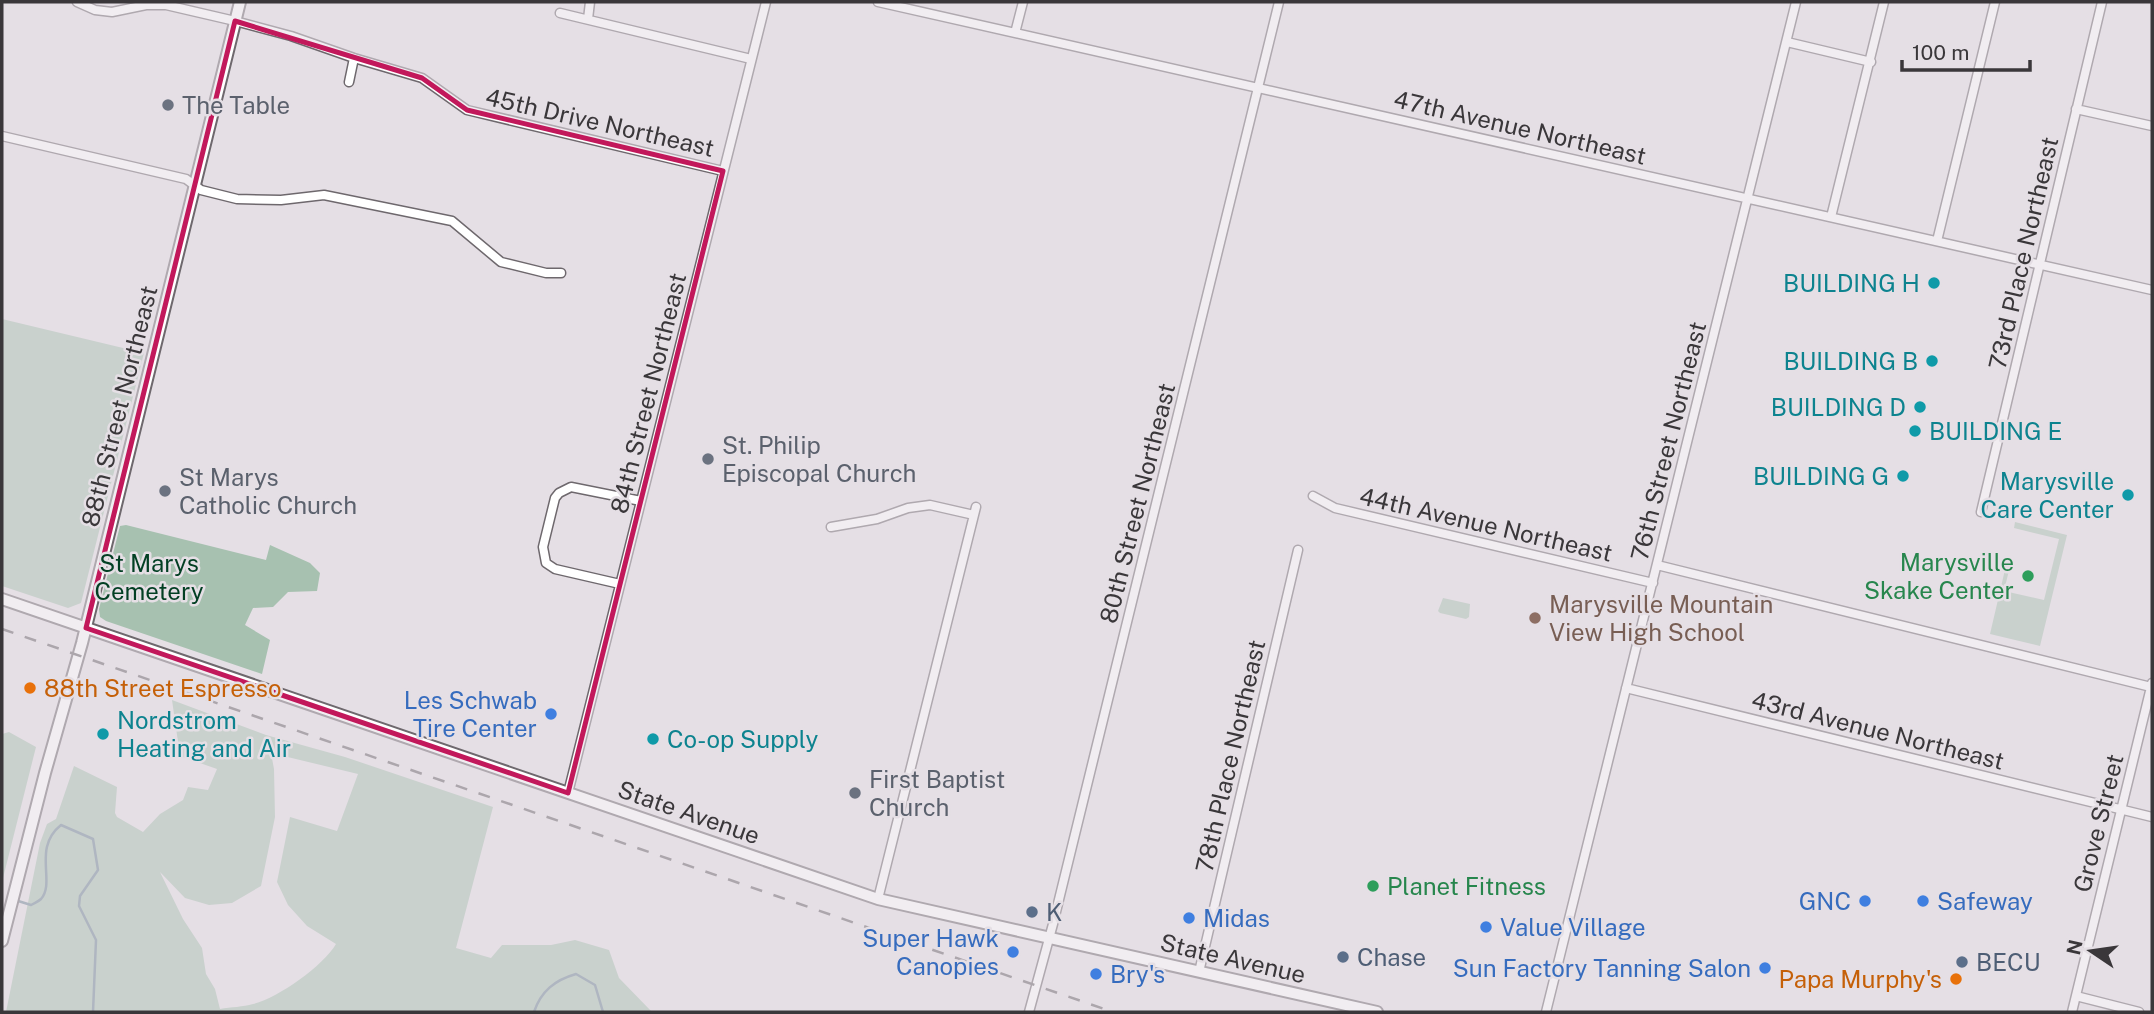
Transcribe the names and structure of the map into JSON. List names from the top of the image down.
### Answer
{
  "streets": {
    "main road": ["88th Street Northeast", "State Avenue"],
    "street": [
      "45th Drive Northeast",
      "47th Avenue Northeast",
      "73rd Place Northeast",
      "84th Street Northeast",
      "76th Street Northeast",
      "80th Street Northeast",
      "44th Avenue Northeast",
      "43rd Avenue Northeast",
      "78th Place Northeast",
      "Grove Street"
    ]
  },
  "crossings": [
    ["45th Drive Northeast", "84th Street Northeast"],
    ["45th Drive Northeast", "88th Street Northeast"],
    ["47th Avenue Northeast", "73rd Place Northeast"],
    ["47th Avenue Northeast", "76th Street Northeast"],
    ["47th Avenue Northeast", "80th Street Northeast"],
    ["84th Street Northeast", "State Avenue"],
    ["88th Street Northeast", "State Avenue"],
    ["76th Street Northeast", "44th Avenue Northeast"],
    ["76th Street Northeast", "43rd Avenue Northeast"],
    ["80th Street Northeast", "State Avenue"],
    ["43rd Avenue Northeast", "Grove Street"],
    ["78th Place Northeast", "State Avenue"]
  ],
  "parks": ["St Marys Cemetery"],
  "places": [
    "The Table",
    "BUILDING H",
    "BUILDING B",
    "BUILDING D",
    "BUILDING E",
    "St. Philip Episcopal Church",
    "BUILDING G",
    "St Marys Catholic Church",
    "Marysville Care Center",
    "Marysville Skake Center",
    "Marysville Mountain View High School",
    "88th Street Espresso",
    "Les Schwab Tire Center",
    "Nordstrom Heating and Air",
    "Co-op Supply",
    "First Baptist Church",
    "Planet Fitness",
    "GNC",
    "Safeway",
    "K",
    "Midas",
    "Value Village",
    "Super Hawk Canopies",
    "Chase",
    "BECU",
    "Sun Factory Tanning Salon",
    "Bry's",
    "Papa Murphy's"
  ],
  "scale_bar": "100 m",
  "north": "left"
}
